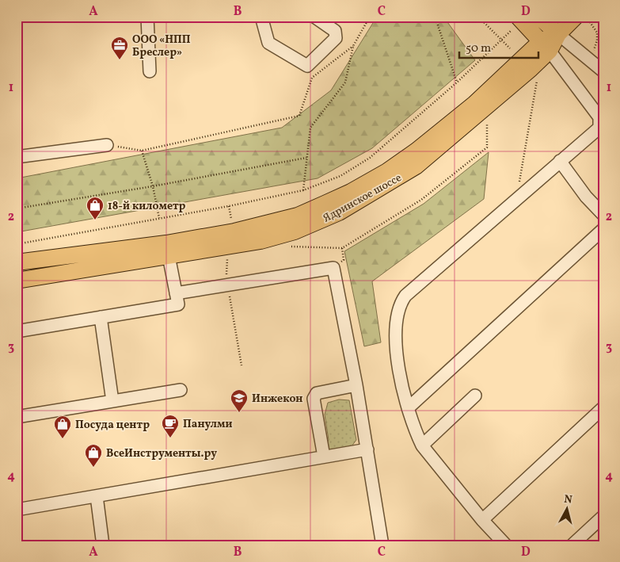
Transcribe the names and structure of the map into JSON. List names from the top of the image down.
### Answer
{
  "streets": {
    "main road": ["Ядринское шоссе"]
  },
  "places": {
    "office": ["ООО «НПП Бреслер»"],
    "shop": ["18-й километр", "Посуда центр", "ВсеИнструменты.ру"],
    "school or university": ["Инжекон"],
    "cafe": ["Панулми"]
  },
  "scale_bar": "50 m",
  "north": "top",
  "grid": {
    "columns": [
      "A",
      "B",
      "C",
      "D"
    ],
    "rows": [
      "1",
      "2",
      "3",
      "4"
    ]
  }
}
